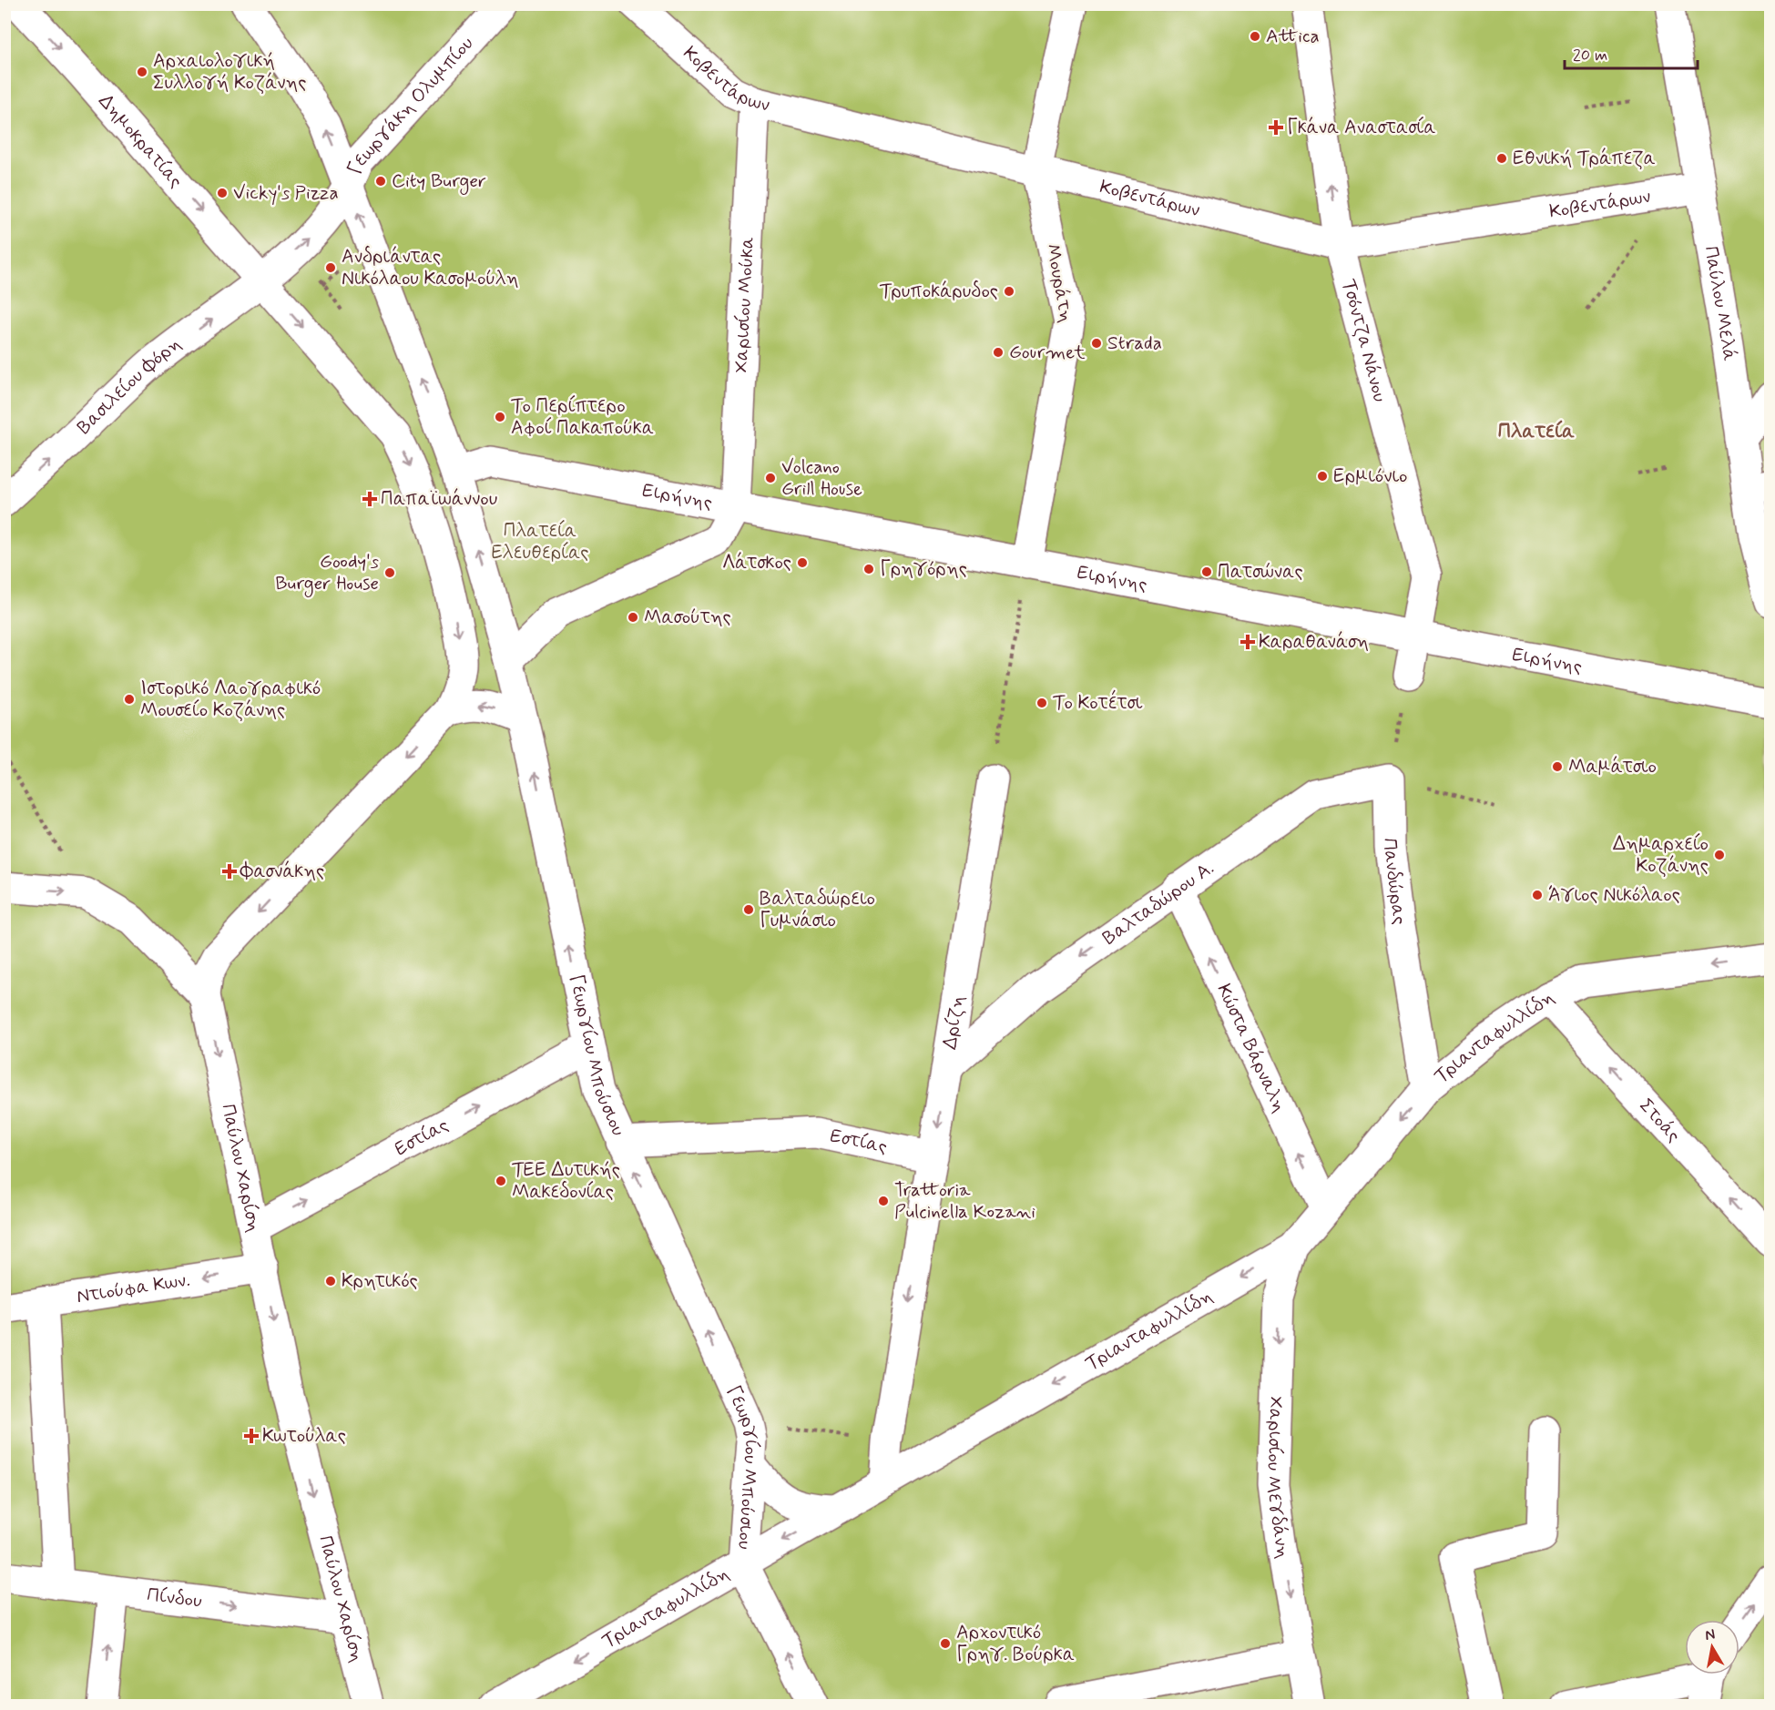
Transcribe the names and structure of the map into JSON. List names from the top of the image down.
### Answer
{
  "streets": {
    "street": [
      "Κοβεντάρων",
      "Γεωργάκη Ολυμπίου",
      "Δημοκρατίας",
      "Μουράτη",
      "Παύλου Μελά",
      "Χαρισίου Μούκα",
      "Τσόντζα Νάνου",
      "Βασιλείου Φόρη",
      "Ειρήνης",
      "Πανδώρας",
      "Βαλταδώρου Α.",
      "Δρίζη",
      "Τριανταφυλλίδη",
      "Κώστα Βάρναλη",
      "Γεωργίου Μπούσιου",
      "Στοάς",
      "Εστίας",
      "Παύλου Χαρίση",
      "Ντιούφα Κων.",
      "Χαρισίου Μεγδάνη",
      "Πίνδου"
    ]
  },
  "crossings": [
    ["Κοβεντάρων", "Μουράτη"],
    ["Κοβεντάρων", "Παύλου Μελά"],
    ["Κοβεντάρων", "Χαρισίου Μούκα"],
    ["Κοβεντάρων", "Τσόντζα Νάνου"],
    ["Δημοκρατίας", "Βασιλείου Φόρη"],
    ["Μουράτη", "Ειρήνης"],
    ["Χαρισίου Μούκα", "Ειρήνης"],
    ["Τσόντζα Νάνου", "Ειρήνης"],
    ["Πανδώρας", "Βαλταδώρου Α."],
    ["Πανδώρας", "Τριανταφυλλίδη"],
    ["Βαλταδώρου Α.", "Δρίζη"],
    ["Βαλταδώρου Α.", "Κώστα Βάρναλη"],
    ["Δρίζη", "Τριανταφυλλίδη"],
    ["Δρίζη", "Εστίας"],
    ["Τριανταφυλλίδη", "Κώστα Βάρναλη"],
    ["Τριανταφυλλίδη", "Γεωργίου Μπούσιου"],
    ["Τριανταφυλλίδη", "Στοάς"],
    ["Τριανταφυλλίδη", "Χαρισίου Μεγδάνη"],
    ["Γεωργίου Μπούσιου", "Εστίας"],
    ["Εστίας", "Παύλου Χαρίση"],
    ["Παύλου Χαρίση", "Ντιούφα Κων."],
    ["Παύλου Χαρίση", "Πίνδου"]
  ],
  "one_way": [
    "Τσόντζα Νάνου",
    "Βασιλείου Φόρη",
    "Βαλταδώρου Α.",
    "Δρίζη",
    "Τριανταφυλλίδη",
    "Κώστα Βάρναλη",
    "Γεωργίου Μπούσιου",
    "Στοάς",
    "Εστίας",
    "Ντιούφα Κων.",
    "Χαρισίου Μεγδάνη",
    "Πίνδου"
  ],
  "districts": ["Πλατεία"],
  "parks": ["Πλατεία Ελευθερίας"],
  "places": {
    "other": [
      "Attica",
      "Αρχαιολογική Συλλογή Κοζάνης",
      "Εθνική Τράπεζα",
      "City Burger",
      "Vicky's Pizza",
      "Ανδριάντας Νικόλαου Κασομούλη",
      "Τρυποκάρυδος",
      "Strada",
      "Gourmet",
      "Το Περίπτερο Αφοί Πακαπούκα",
      "Ερμιόνιο",
      "Volcano Grill House",
      "Λάτσκος",
      "Γρηγόρης",
      "Πατσώνας",
      "Goody's Burger House",
      "Μασούτης",
      "Ιστορικό Λαογραφικό Μουσείο Κοζάνης",
      "Το Κοτέτσι",
      "Μαμάτσιο",
      "Δημαρχείο Κοζάνης",
      "Άγιος Νικόλαος",
      "Βαλταδώρειο Γυμνάσιο",
      "ΤΕΕ Δυτικής Μακεδονίας",
      "Trattoria Pulcinella Kozani",
      "Κρητικός",
      "Αρχοντικό Γρηγ. Βούρκα"
    ],
    "health": [
      "Γκάνα Αναστασία",
      "Παπαϊωάννου",
      "Καραθανάση",
      "Φασνάκης",
      "Κωτούλας"
    ]
  },
  "scale_bar": "20 m",
  "north": "top"
}
